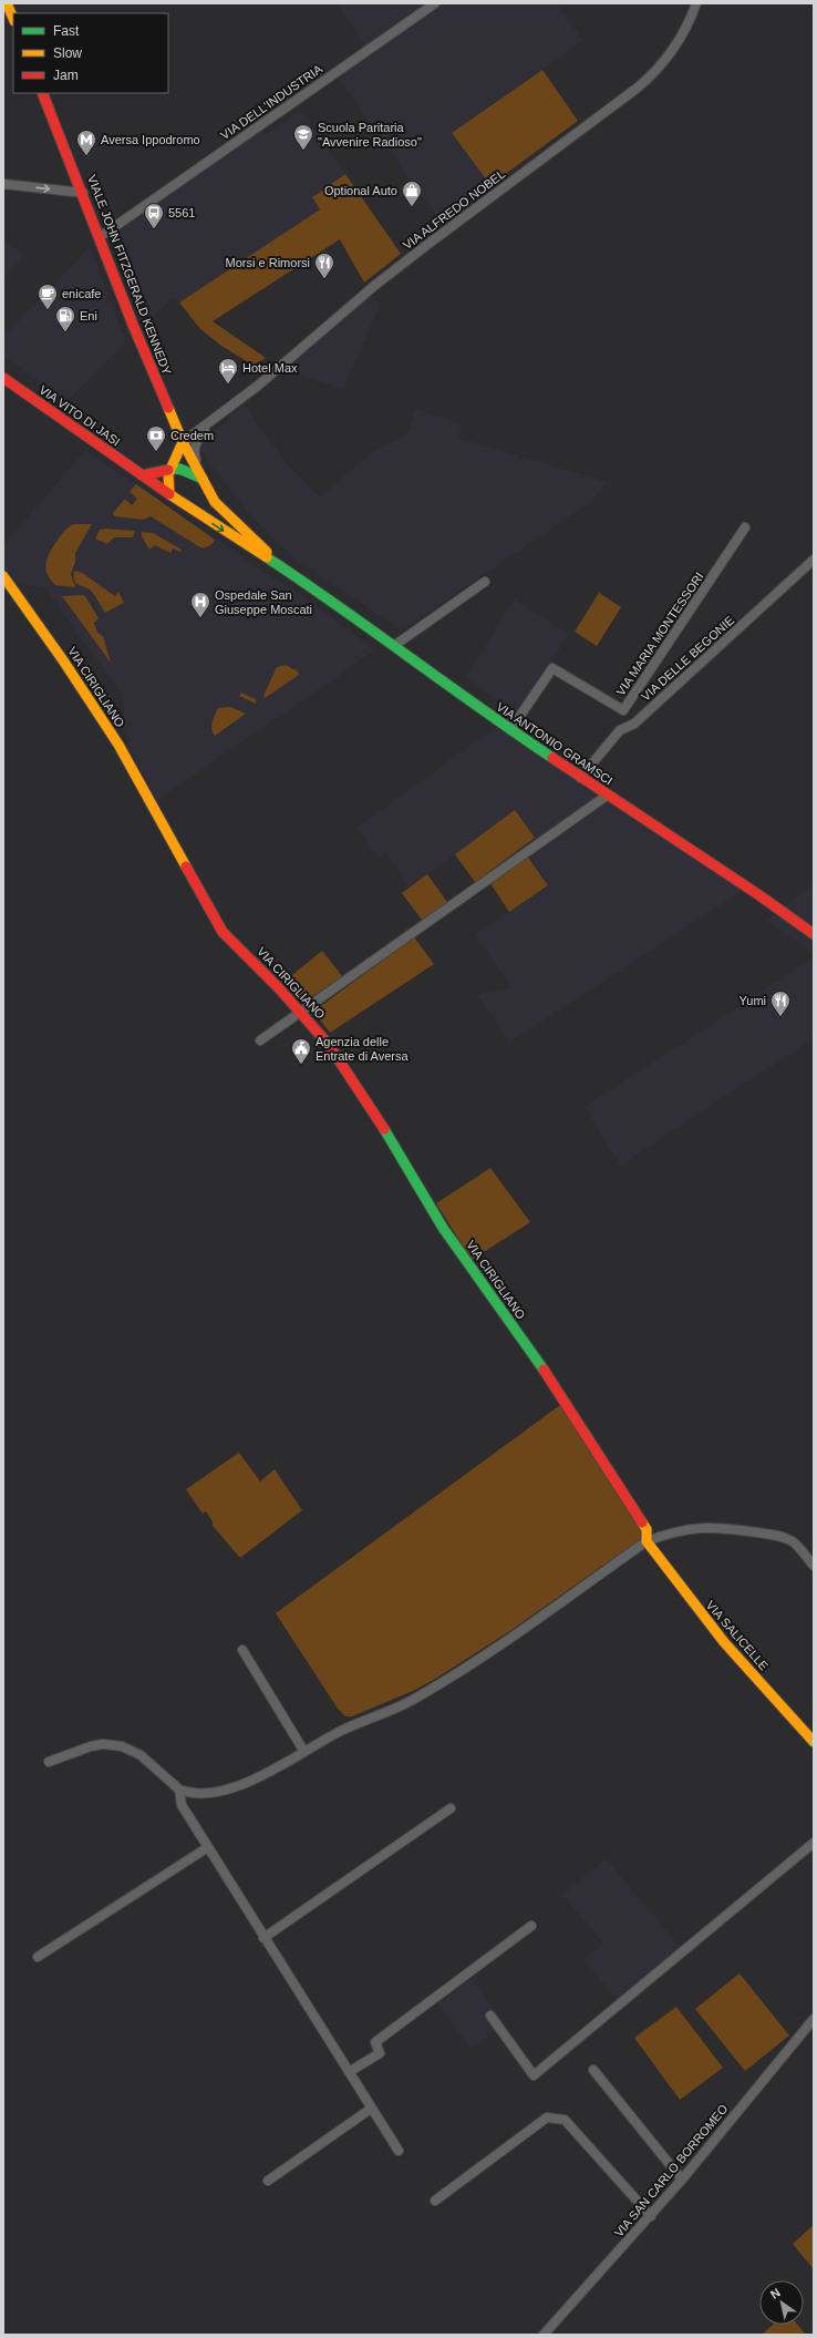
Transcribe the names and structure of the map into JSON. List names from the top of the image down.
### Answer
{
  "streets": {
    "main road": [
      "VIALE JOHN FITZGERALD KENNEDY",
      "VIA VITO DI JASI",
      "VIA CIRIGLIANO",
      "VIA ANTONIO GRAMSCI",
      "VIA SALICELLE"
    ],
    "street": [
      "VIA DELL'INDUSTRIA",
      "VIA ALFREDO NOBEL",
      "VIA MARIA MONTESSORI",
      "VIA DELLE BEGONIE",
      "VIA SAN CARLO BORROMEO"
    ]
  },
  "crossings": [
    ["VIA DELL'INDUSTRIA", "VIALE JOHN FITZGERALD KENNEDY"],
    ["VIA ALFREDO NOBEL", "VIALE JOHN FITZGERALD KENNEDY"],
    ["VIA ALFREDO NOBEL", "VIA ANTONIO GRAMSCI"],
    ["VIALE JOHN FITZGERALD KENNEDY", "VIA ANTONIO GRAMSCI"],
    ["VIA VITO DI JASI", "VIA ANTONIO GRAMSCI"],
    ["VIA MARIA MONTESSORI", "VIA ANTONIO GRAMSCI"],
    ["VIA DELLE BEGONIE", "VIA ANTONIO GRAMSCI"],
    ["VIA CIRIGLIANO", "VIA SALICELLE"]
  ],
  "places": {
    "school or university": ["Scuola Paritaria \"Avvenire Radioso\""],
    "metro station": ["Aversa Ippodromo"],
    "shop": ["Optional Auto"],
    "bus stop": ["5561"],
    "restaurant": ["Morsi e Rimorsi", "Yumi"],
    "cafe": ["enicafe"],
    "fuel station": ["Eni"],
    "hotel": ["Hotel Max"],
    "bank": ["Credem"],
    "hospital": ["Ospedale San Giuseppe Moscati"],
    "public building": ["Agenzia delle Entrate di Aversa"]
  },
  "legend": ["Fast", "Slow", "Jam"],
  "north": "top left"
}
